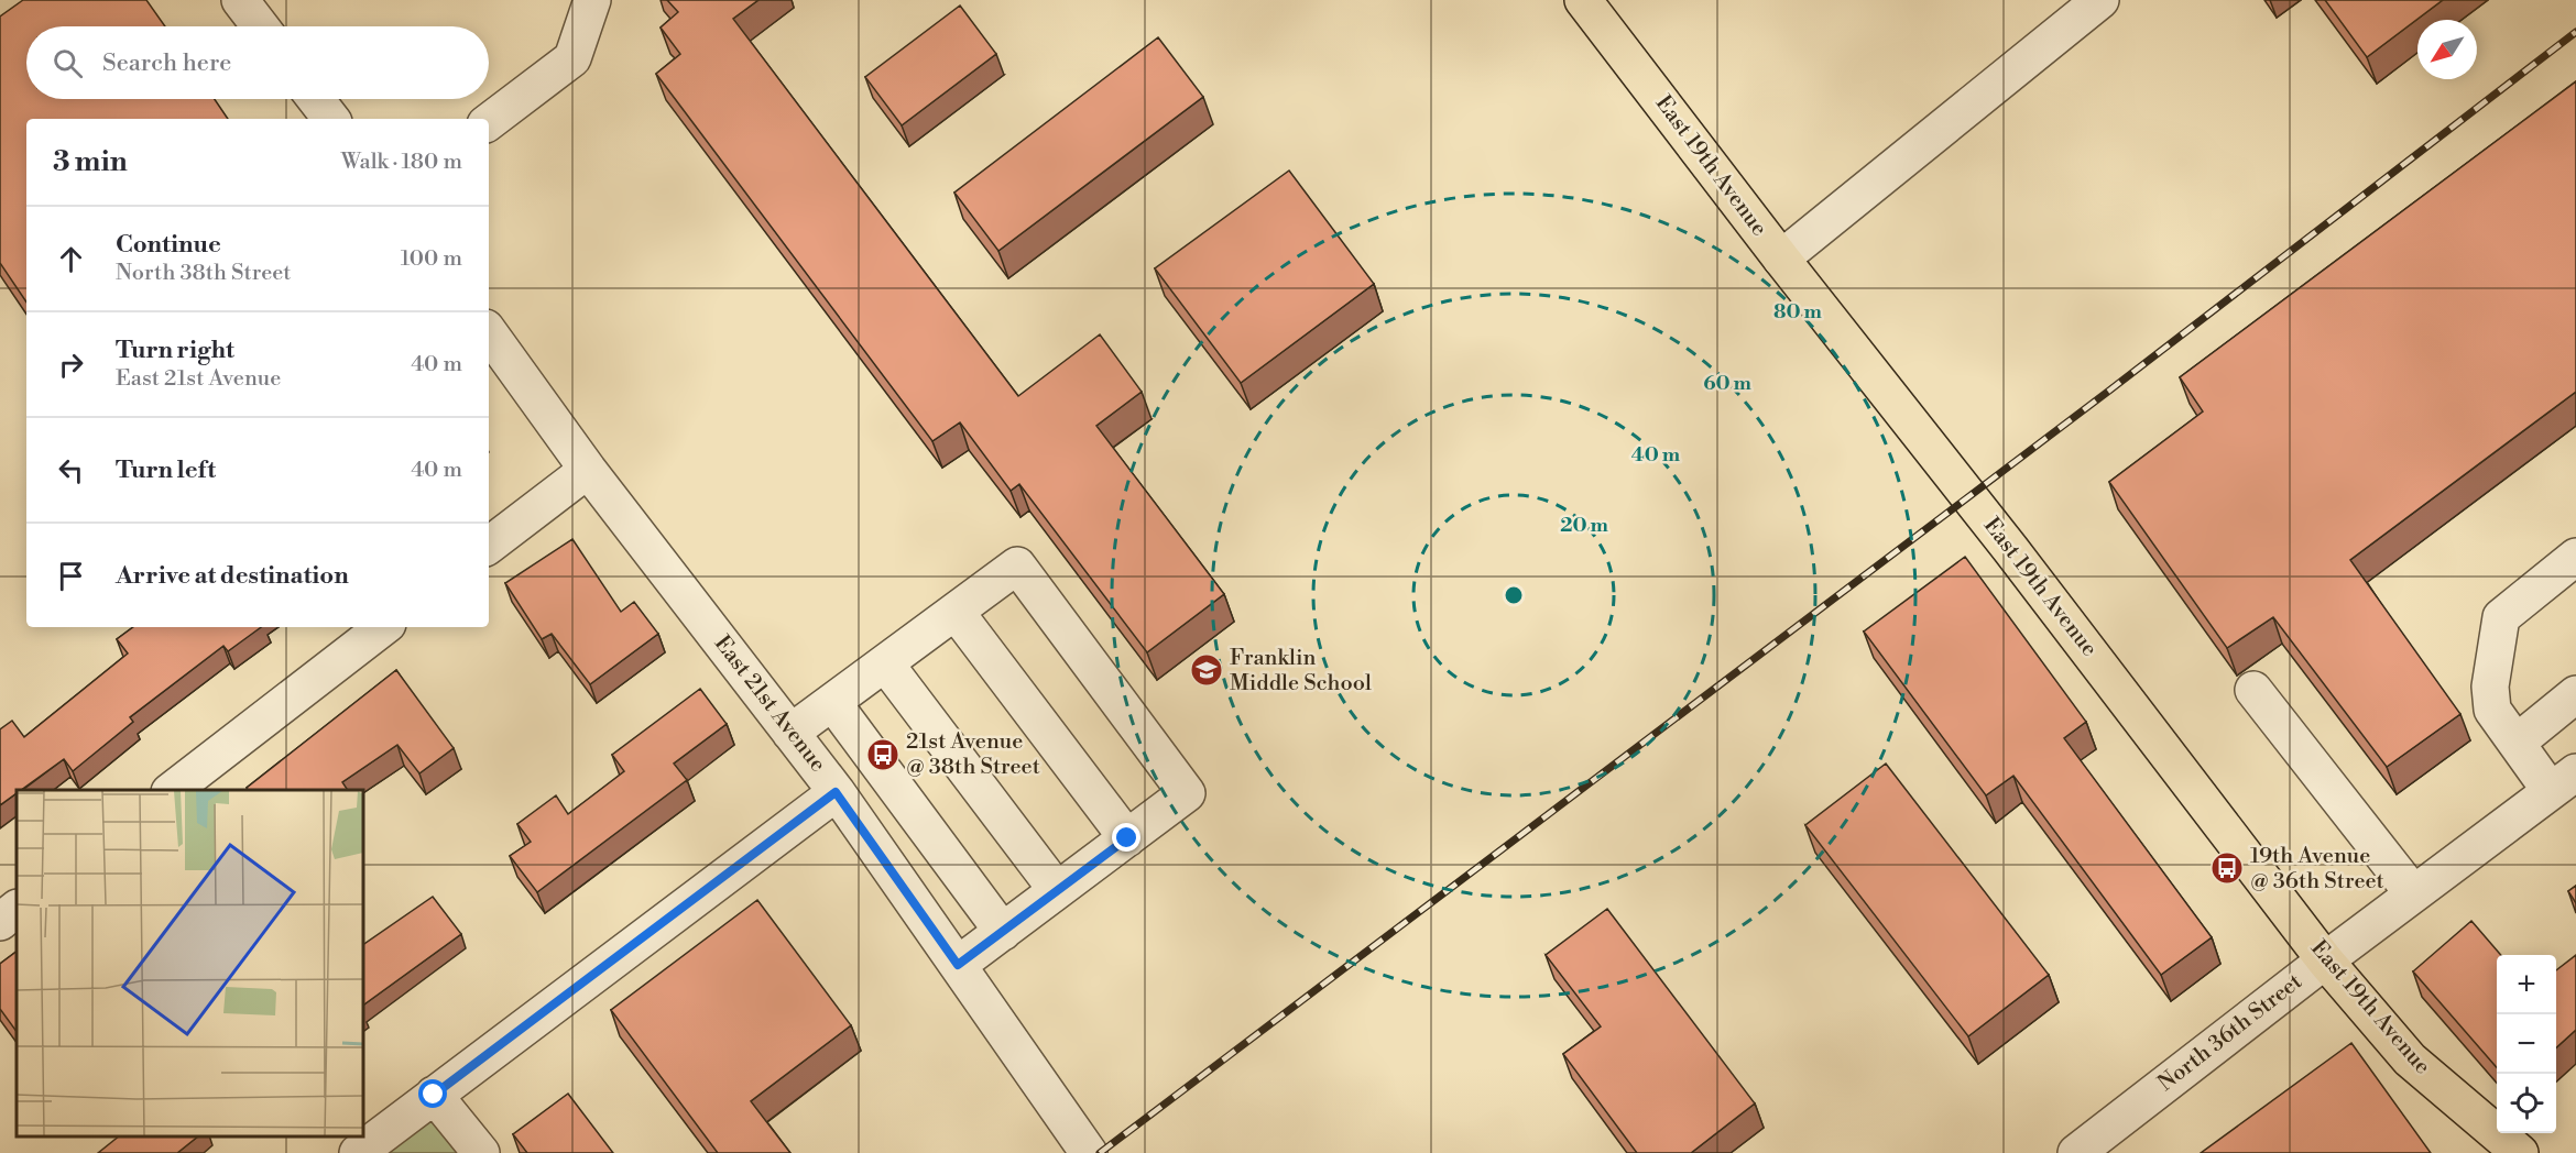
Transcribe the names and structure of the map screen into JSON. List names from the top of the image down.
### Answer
{
  "streets": {
    "main road": ["East 19th Avenue"],
    "street": ["East 21st Avenue", "North 36th Street"]
  },
  "crossings": [
    ["East 19th Avenue", "North 36th Street"]
  ],
  "places": {
    "school or university": ["Franklin Middle School"],
    "bus stop": ["21st Avenue @ 38th Street", "19th Avenue @ 36th Street"]
  },
  "north": "bottom left",
  "page": {
    "search": "Search here",
    "heading": ["3 min", "Walk · 180 m"],
    "list": [
      ["Continue", "North 38th Street", "100 m"],
      ["Turn right", "East 21st Avenue", "40 m"],
      ["Turn left", "40 m"],
      "Arrive at destination"
    ],
    "map_buttons": ["+", "−"]
  },
  "rings": [
    "80 m",
    "60 m",
    "40 m",
    "20 m"
  ]
}
